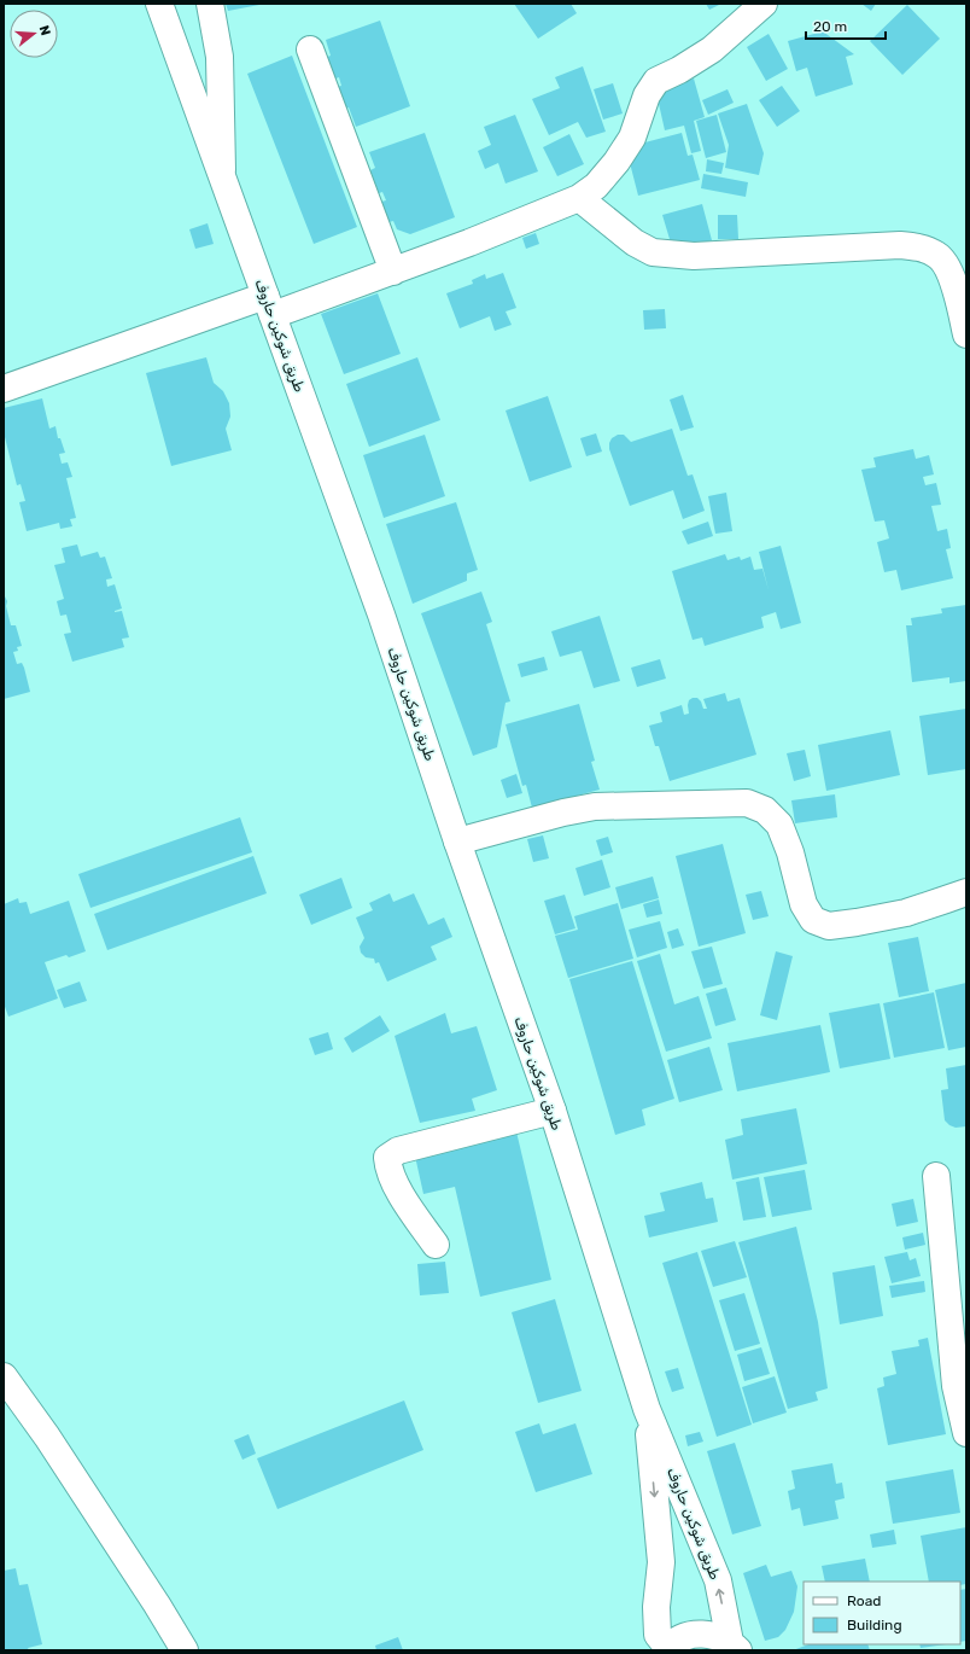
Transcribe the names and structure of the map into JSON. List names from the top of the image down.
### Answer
{
  "streets": {
    "street": ["طريق شوكين حاروف"]
  },
  "legend": ["Road", "Building"],
  "scale_bar": "20 m",
  "north": "right"
}
